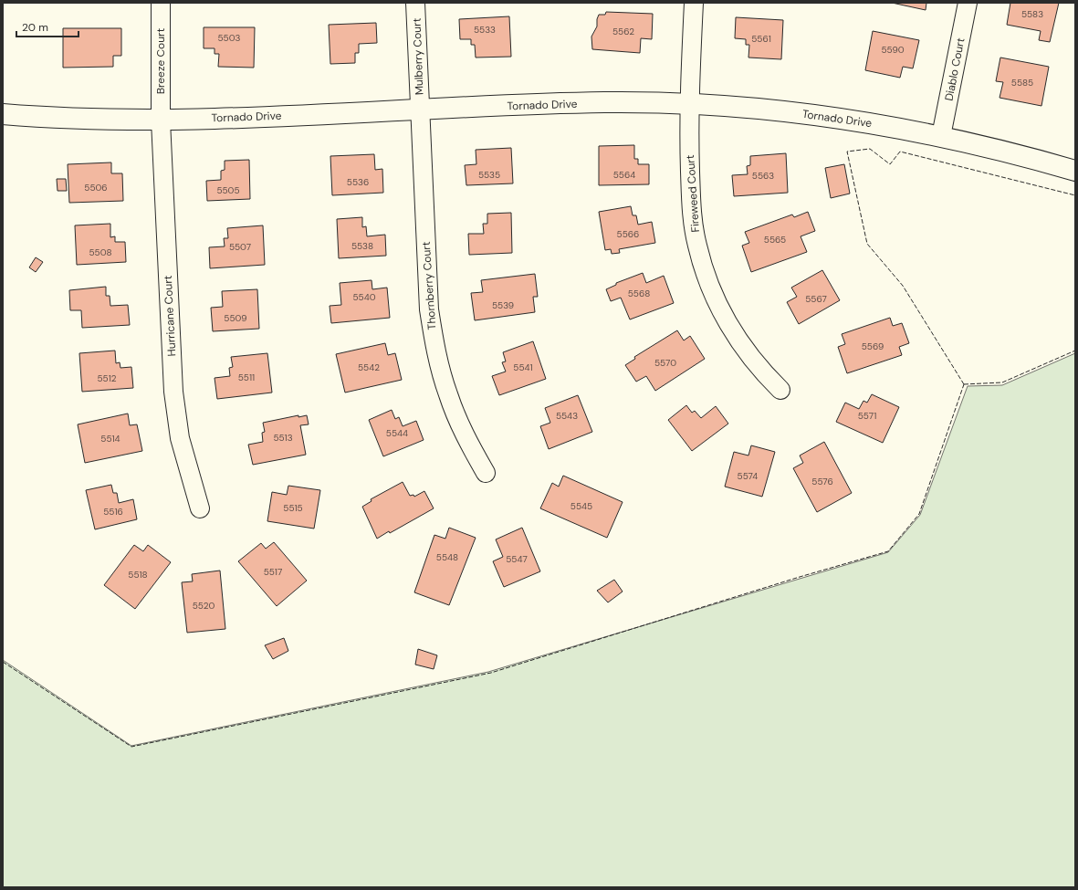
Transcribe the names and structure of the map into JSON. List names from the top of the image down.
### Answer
{
  "streets": {
    "street": [
      "Mulberry Court",
      "Breeze Court",
      "Diablo Court",
      "Tornado Drive",
      "Fireweed Court",
      "Thornberry Court",
      "Hurricane Court"
    ]
  },
  "crossings": [
    ["Mulberry Court", "Tornado Drive"],
    ["Mulberry Court", "Thornberry Court"],
    ["Breeze Court", "Tornado Drive"],
    ["Breeze Court", "Hurricane Court"],
    ["Diablo Court", "Tornado Drive"],
    ["Tornado Drive", "Fireweed Court"],
    ["Tornado Drive", "Thornberry Court"],
    ["Tornado Drive", "Hurricane Court"]
  ],
  "house_numbers": [
    "5583",
    "5533",
    "5562",
    "5503",
    "5561",
    "5590",
    "5585",
    "5535",
    "5564",
    "5563",
    "5536",
    "5506",
    "5505",
    "5566",
    "5565",
    "5538",
    "5507",
    "5508",
    "5568",
    "5540",
    "5567",
    "5539",
    "5509",
    "5569",
    "5570",
    "5542",
    "5541",
    "5511",
    "5512",
    "5543",
    "5571",
    "5544",
    "5513",
    "5514",
    "5574",
    "5576",
    "5545",
    "5515",
    "5516",
    "5548",
    "5547",
    "5517",
    "5518",
    "5520"
  ],
  "scale_bar": "20 m"
}
